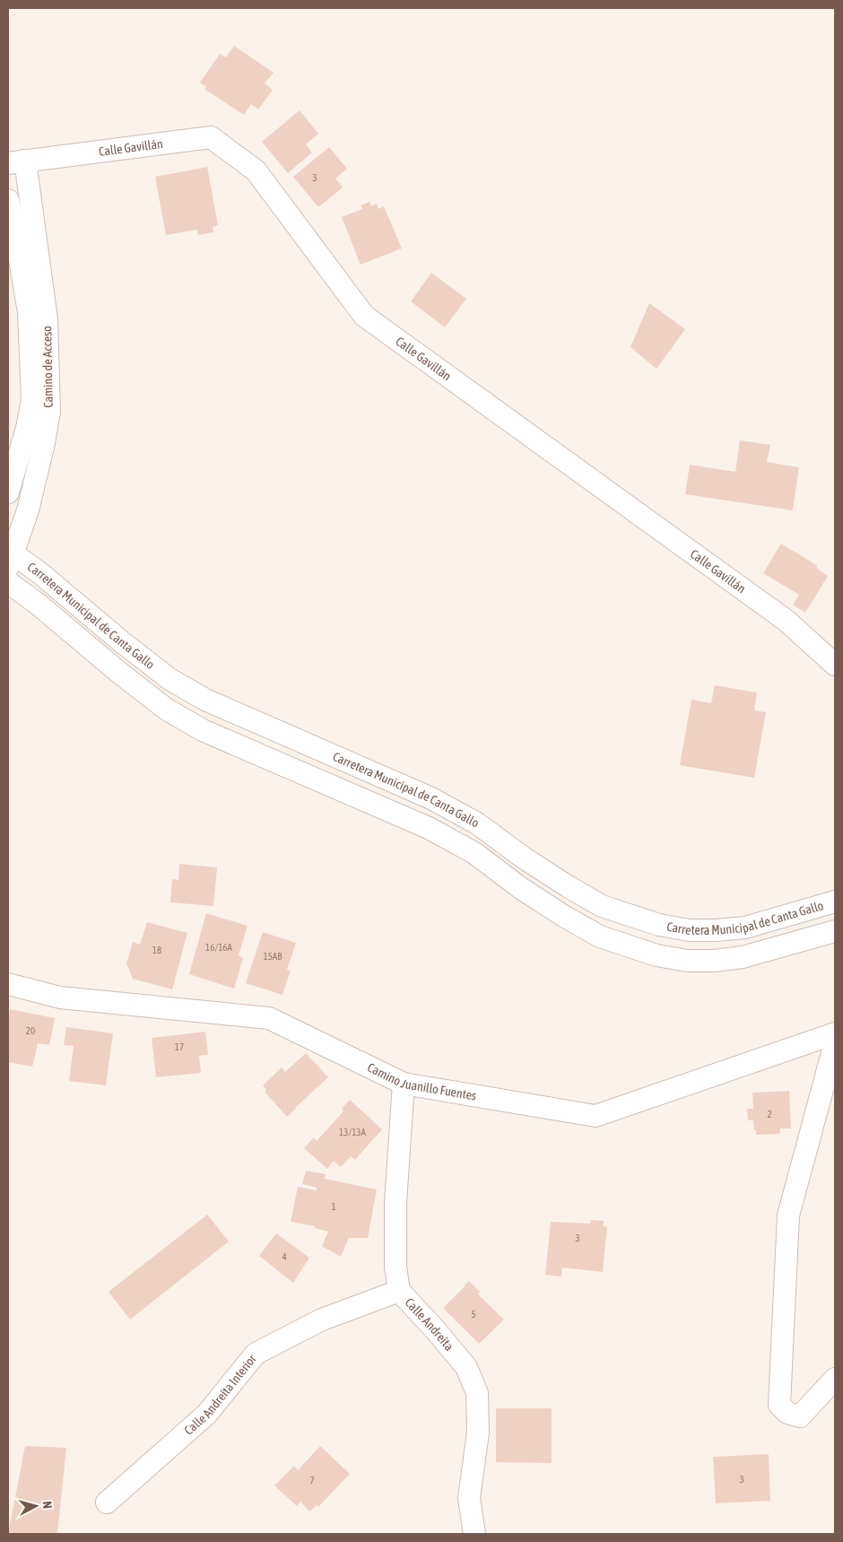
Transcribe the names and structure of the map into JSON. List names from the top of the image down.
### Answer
{
  "streets": {
    "street": [
      "Calle Gavillán",
      "Camino de Acceso",
      "Carretera Municipal de Canta Gallo",
      "Camino Juanillo Fuentes",
      "Calle Andreíta",
      "Calle Andreíta Interior"
    ]
  },
  "crossings": [
    ["Calle Gavillán", "Camino de Acceso"],
    ["Camino de Acceso", "Carretera Municipal de Canta Gallo"],
    ["Camino Juanillo Fuentes", "Calle Andreíta"],
    ["Calle Andreíta", "Calle Andreíta Interior"]
  ],
  "house_numbers": [
    "3",
    "16/16A",
    "18",
    "15AB",
    "20",
    "17",
    "2",
    "13/13A",
    "1",
    "3",
    "4",
    "5",
    "3",
    "7"
  ],
  "north": "right"
}
